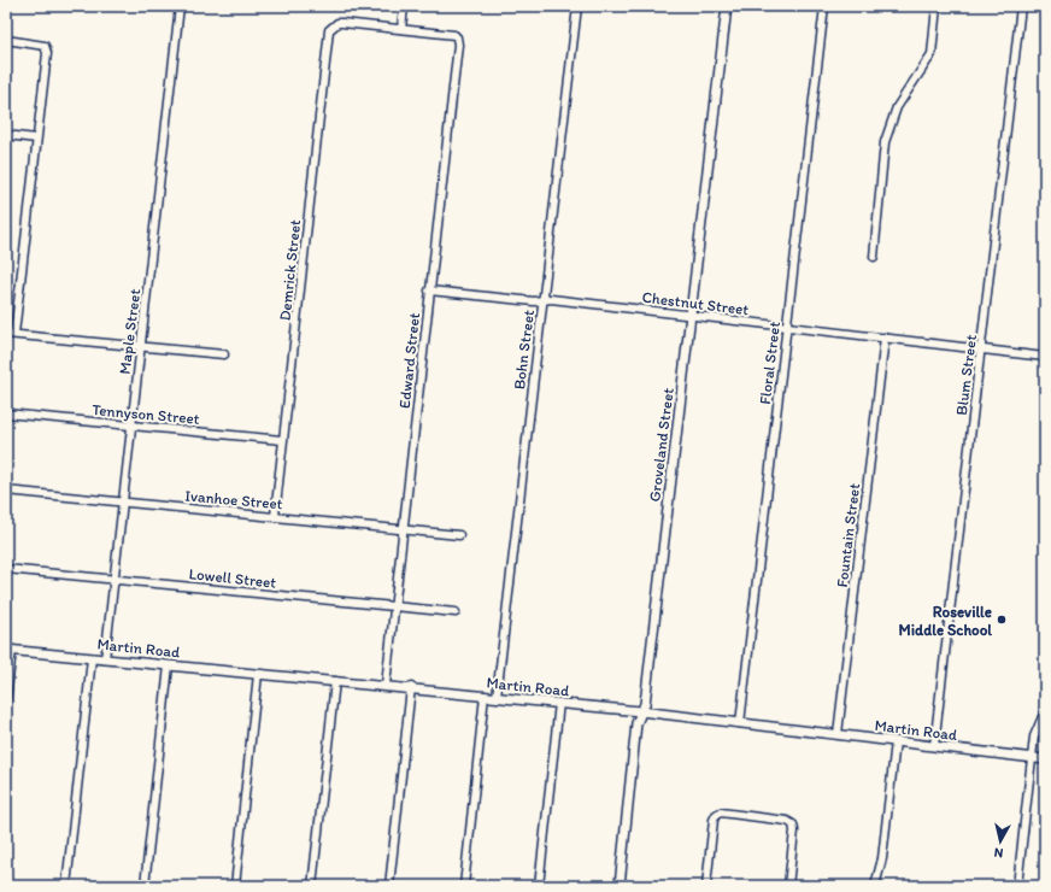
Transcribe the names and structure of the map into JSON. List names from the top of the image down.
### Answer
{
  "streets": {
    "street": [
      "Demrick Street",
      "Chestnut Street",
      "Maple Street",
      "Bohn Street",
      "Edward Street",
      "Floral Street",
      "Blum Street",
      "Tennyson Street",
      "Groveland Street",
      "Ivanhoe Street",
      "Fountain Street",
      "Lowell Street",
      "Martin Road"
    ]
  },
  "crossings": [
    ["Demrick Street", "Edward Street"],
    ["Demrick Street", "Tennyson Street"],
    ["Demrick Street", "Ivanhoe Street"],
    ["Chestnut Street", "Bohn Street"],
    ["Chestnut Street", "Edward Street"],
    ["Chestnut Street", "Floral Street"],
    ["Chestnut Street", "Blum Street"],
    ["Chestnut Street", "Groveland Street"],
    ["Chestnut Street", "Fountain Street"],
    ["Maple Street", "Tennyson Street"],
    ["Maple Street", "Ivanhoe Street"],
    ["Maple Street", "Lowell Street"],
    ["Maple Street", "Martin Road"],
    ["Bohn Street", "Martin Road"],
    ["Edward Street", "Ivanhoe Street"],
    ["Edward Street", "Lowell Street"],
    ["Edward Street", "Martin Road"],
    ["Floral Street", "Martin Road"],
    ["Blum Street", "Martin Road"],
    ["Groveland Street", "Martin Road"],
    ["Fountain Street", "Martin Road"]
  ],
  "places": ["Roseville Middle School"],
  "north": "bottom"
}
